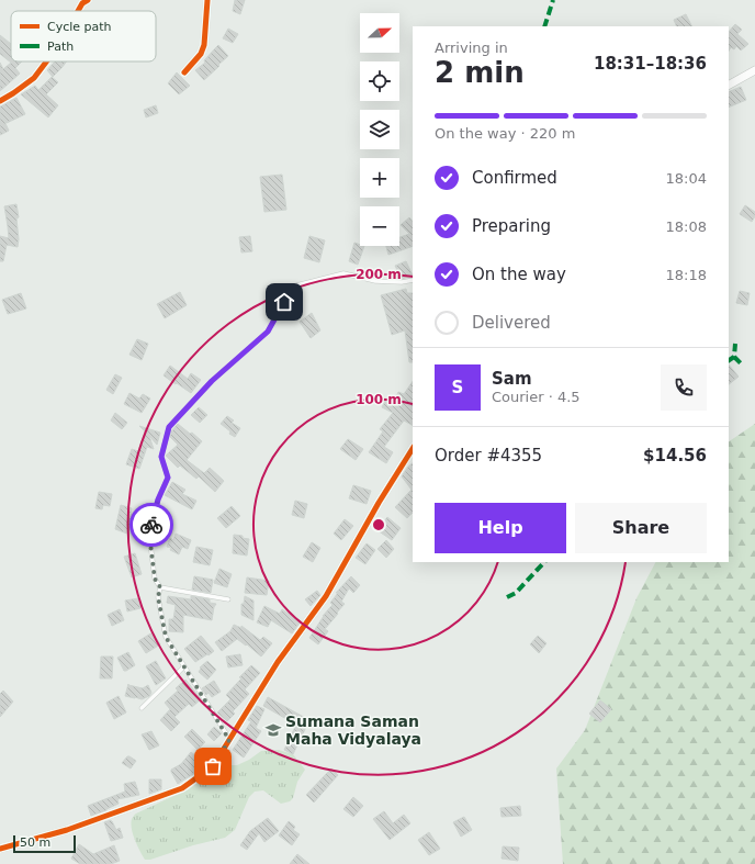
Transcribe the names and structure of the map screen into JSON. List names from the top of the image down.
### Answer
{
  "places": {
    "school or university": ["Sumana Saman Maha Vidyalaya"]
  },
  "legend": ["Cycle path", "Path"],
  "scale_bar": "50 m",
  "north": "right",
  "page": {
    "map_buttons": ["+", "−"],
    "heading": ["2 min", "Arriving in", "18:31–18:36"],
    "panel": [
      "Sam",
      "Courier · 4.5",
      "Order #4355",
      "$14.56"
    ],
    "bar": "On the way · 220 m",
    "list": [
      ["Confirmed", "18:04"],
      ["Preparing", "18:08"],
      ["On the way", "18:18"],
      "Delivered"
    ],
    "round": "S",
    "buttons": ["Help", "Share"],
    "scale": "50 m"
  },
  "rings": ["200 m", "100 m"]
}
